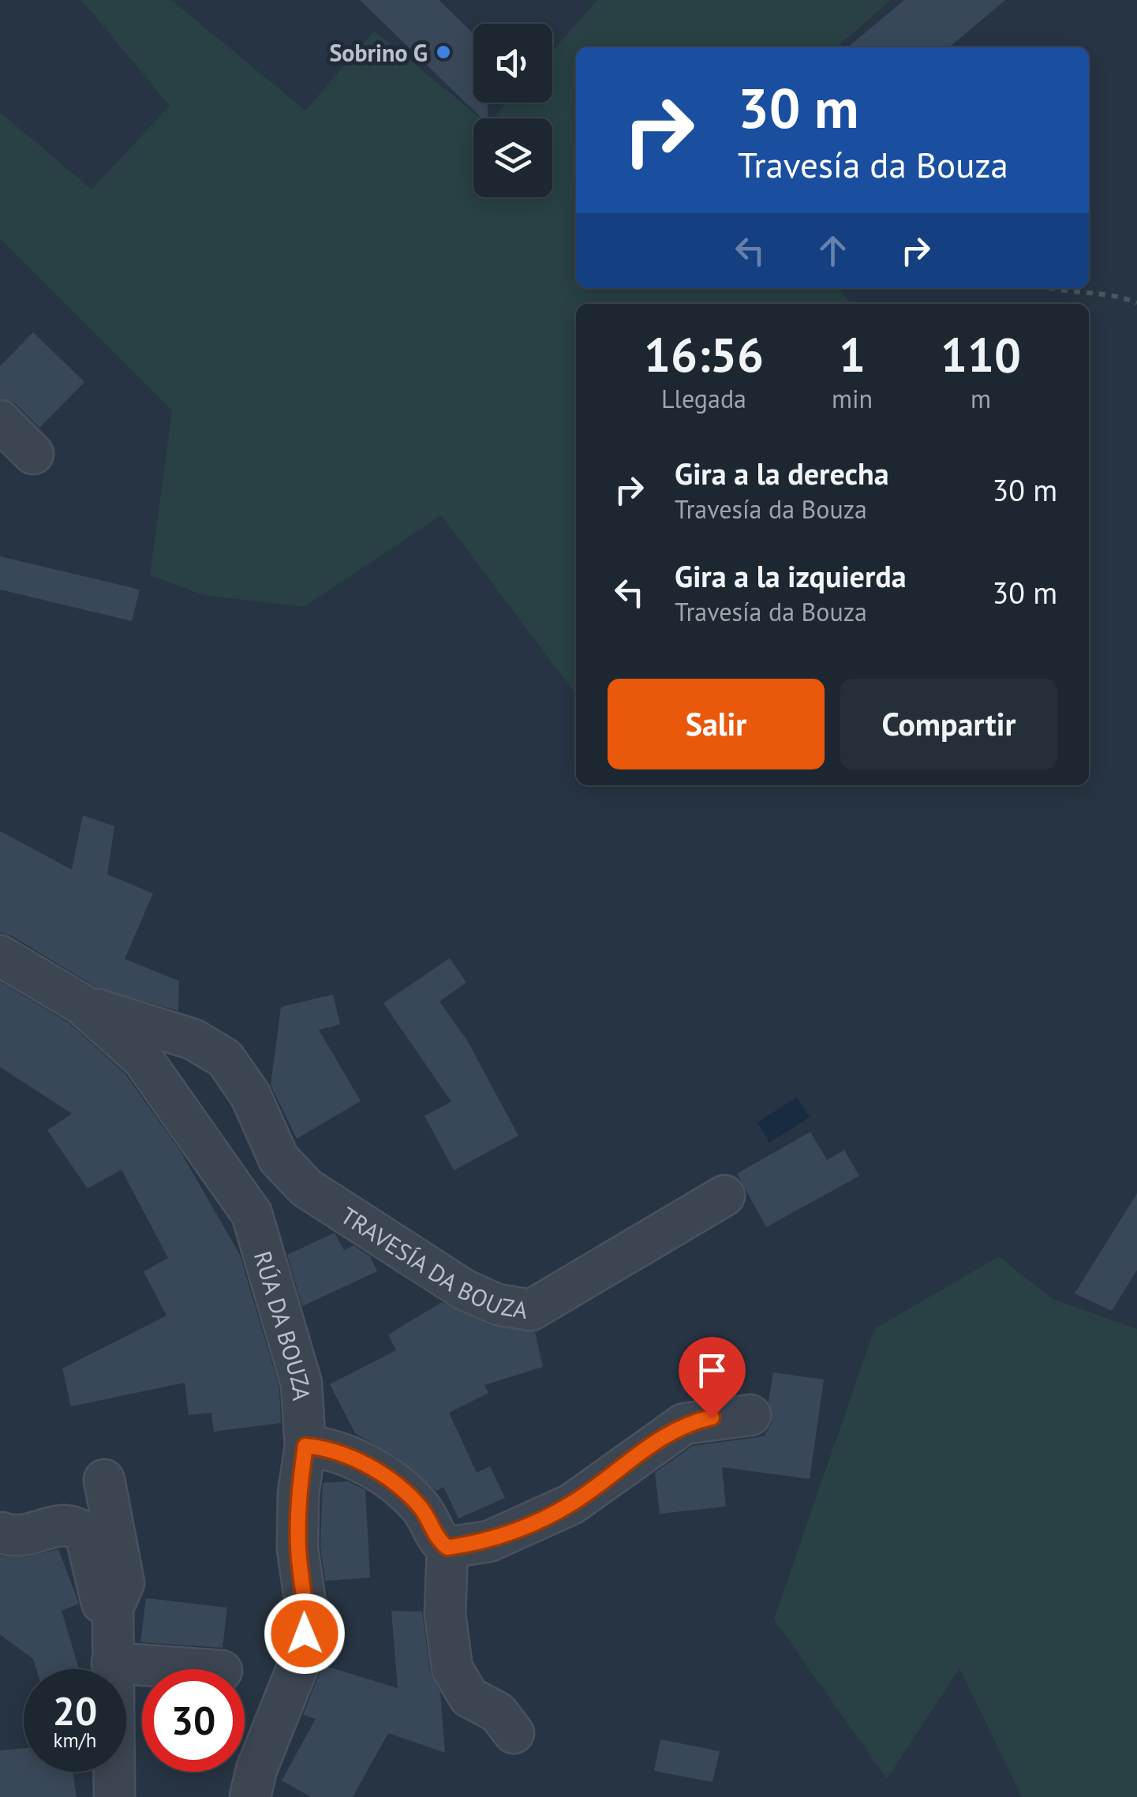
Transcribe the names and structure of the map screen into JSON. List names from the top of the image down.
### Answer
{
  "streets": {
    "street": ["TRAVESÍA DA BOUZA", "RÚA DA BOUZA"]
  },
  "crossings": [
    ["TRAVESÍA DA BOUZA", "RÚA DA BOUZA"]
  ],
  "places": ["Sobrino G"],
  "page": {
    "turn": ["30 m", "Travesía da Bouza"],
    "eta": [
      "16:56",
      "Llegada",
      "1",
      "min",
      "110",
      "m"
    ],
    "list": [
      {
        "name": "Gira a la derecha",
        "note": "Travesía da Bouza",
        "value": "30 m"
      },
      {
        "name": "Gira a la izquierda",
        "note": "Travesía da Bouza",
        "value": "30 m"
      }
    ],
    "buttons": ["Salir", "Compartir"],
    "speed": "20 km/h",
    "limit": "30"
  }
}
